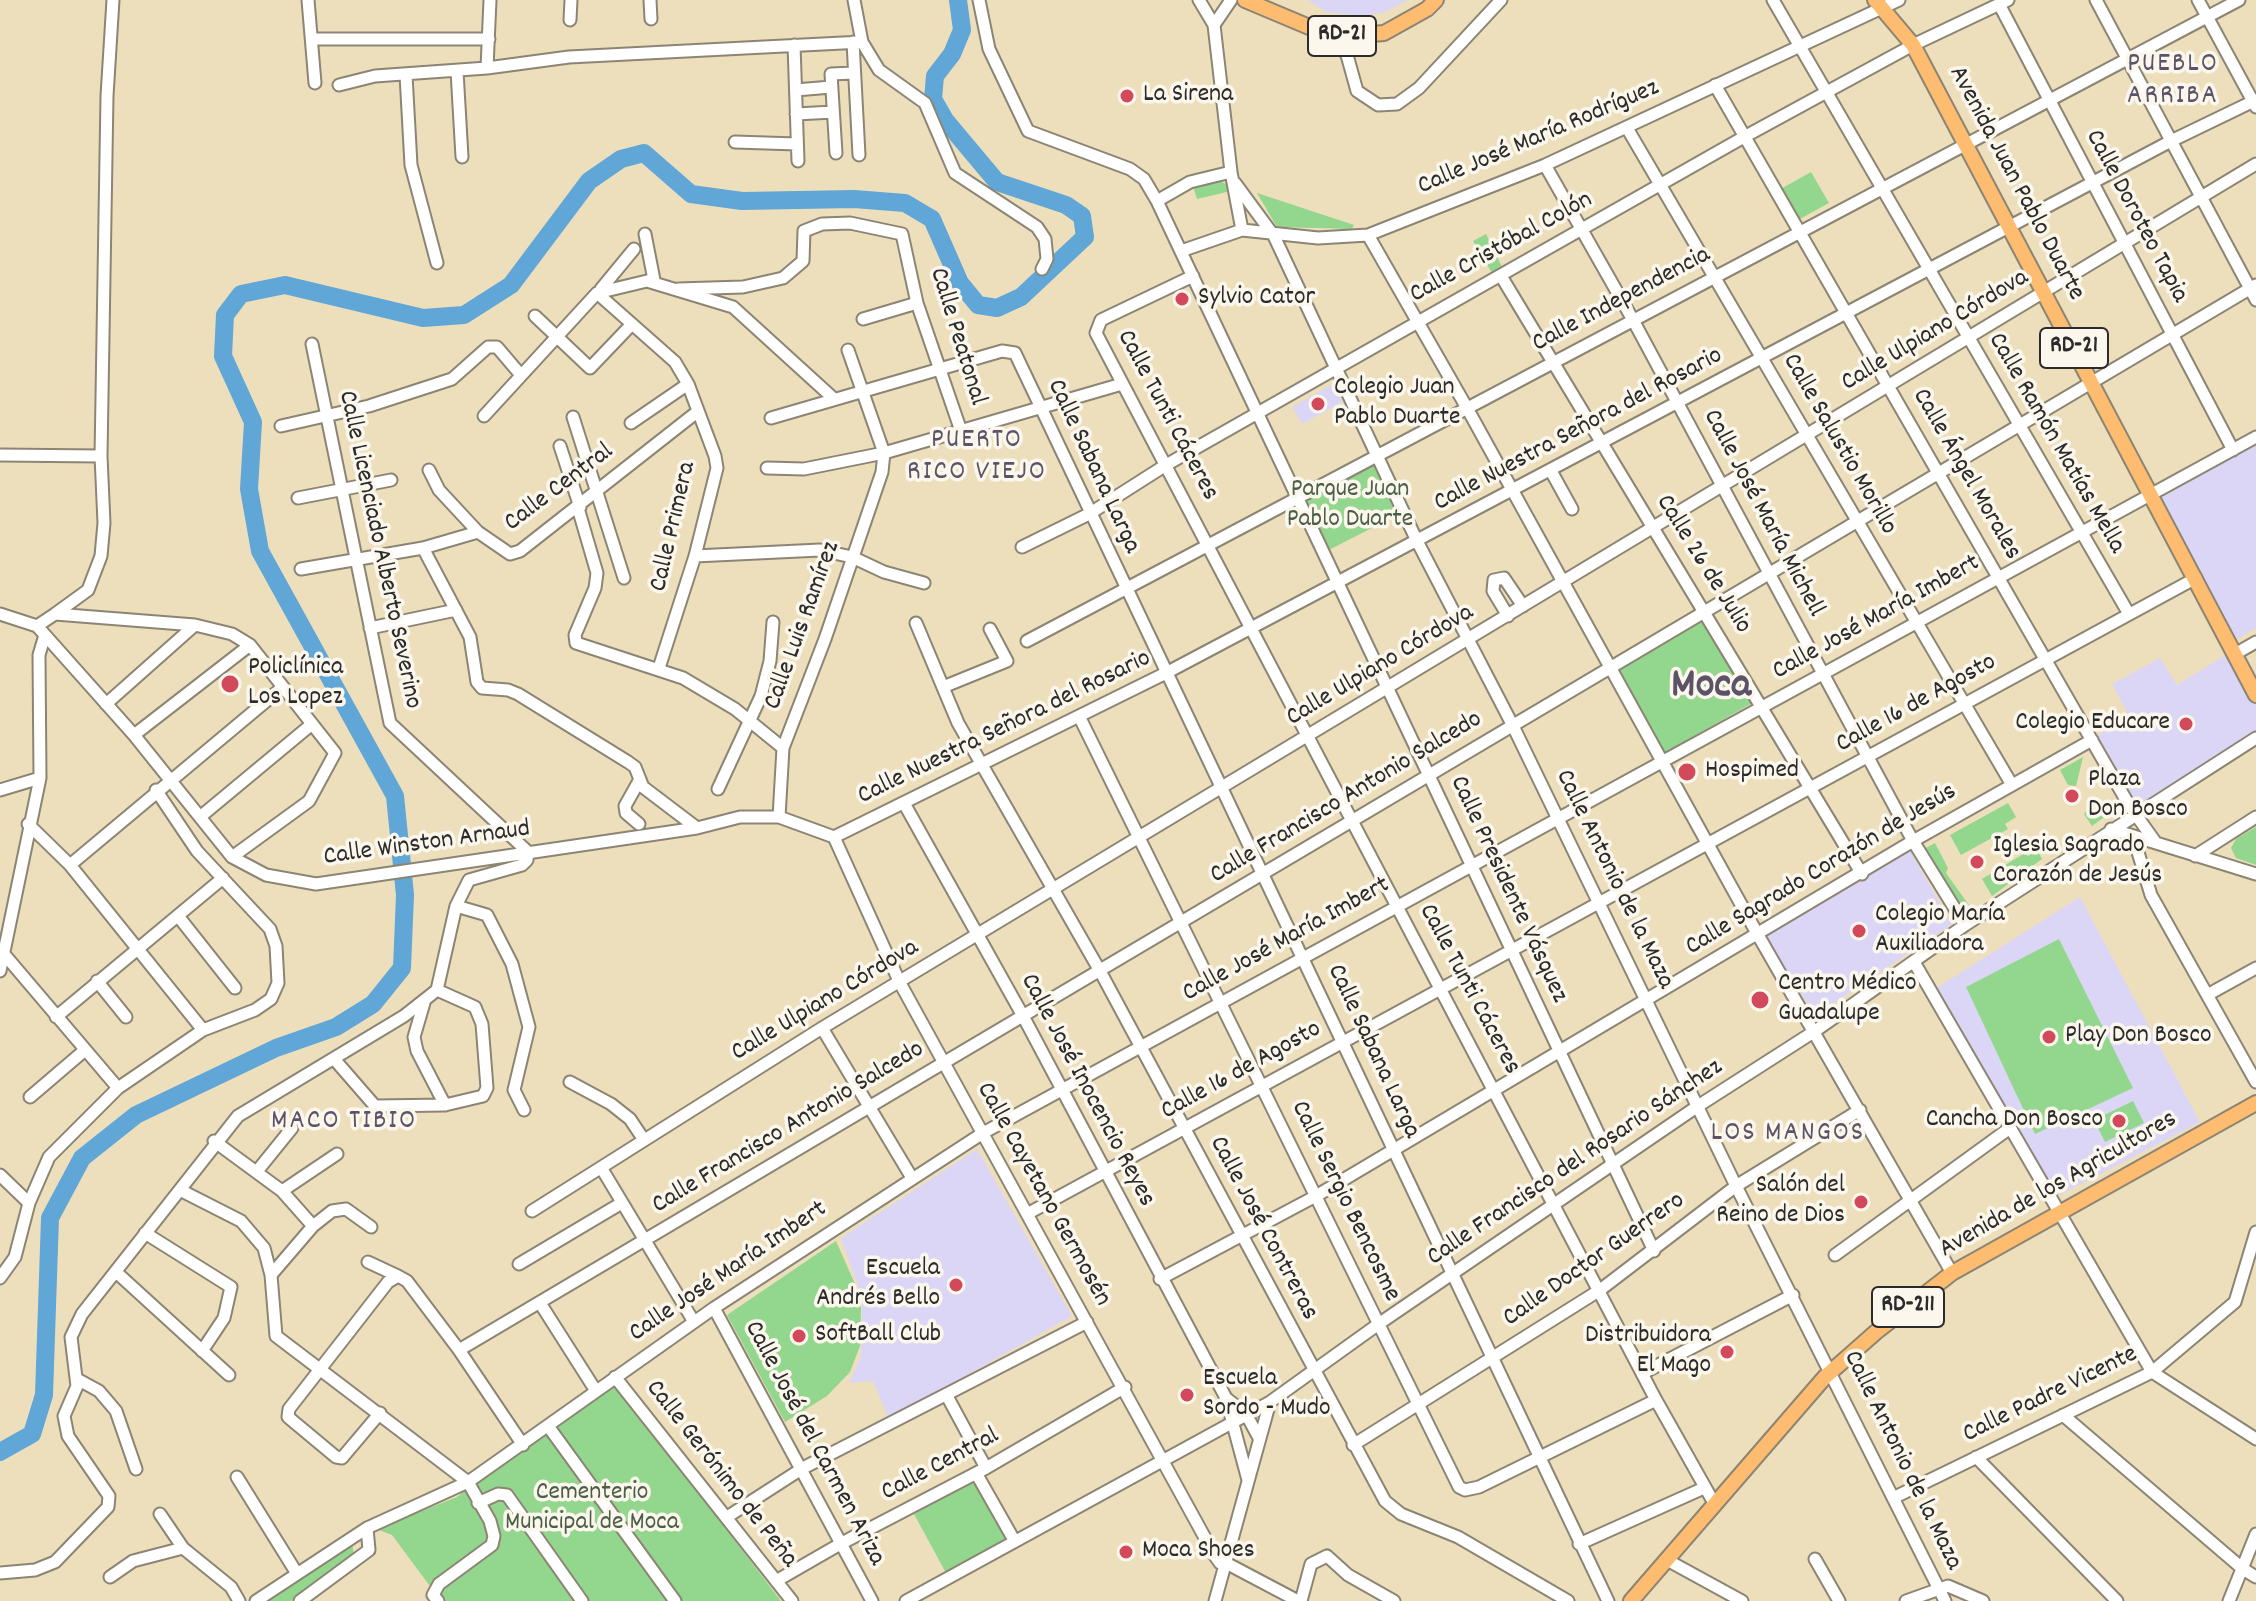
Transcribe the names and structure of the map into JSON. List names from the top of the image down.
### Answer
{
  "streets": {
    "main road": [
      "RD-21",
      "Avenida Juan Pablo Duarte",
      "Avenida de los Agricultores",
      "RD-211"
    ],
    "street": [
      "Calle José María Rodríguez",
      "Calle Doroteo Tapia",
      "Calle Cristóbal Colón",
      "Calle Independencia",
      "Calle Ulpiano Córdova",
      "Calle Peatonal",
      "Calle Tunti Cáceres",
      "Calle Nuestra Señora del Rosario",
      "Calle Ramón Matías Mella",
      "Calle Salustio Morillo",
      "Calle Sabana Larga",
      "Calle Ángel Morales",
      "Calle Central",
      "Calle José María Michell",
      "Calle Primera",
      "Calle Licenciado Alberto Severino",
      "Calle 26 de Julio",
      "Calle José María Imbert",
      "Calle Luis Ramírez",
      "Calle 16 de Agosto",
      "Calle Francisco Antonio Salcedo",
      "Calle Winston Arnaud",
      "Calle Sagrado Corazón de Jesús",
      "Calle Antonio de la Maza",
      "Calle Presidente Vásquez",
      "Calle José Inocencio Reyes",
      "Calle Francisco del Rosario Sánchez",
      "Calle Cayetano Germosén",
      "Calle Sergio Bencosme",
      "Calle José Contreras",
      "Calle Doctor Guerrero",
      "Calle Padre Vicente",
      "Calle José del Carmen Ariza",
      "Calle Gerónimo de Peña"
    ]
  },
  "crossings": [
    ["Calle José María Rodríguez", "Avenida Juan Pablo Duarte"],
    ["Calle José María Rodríguez", "Calle Ramón Matías Mella"],
    ["Calle José María Rodríguez", "Calle Salustio Morillo"],
    ["Calle José María Rodríguez", "Calle Ángel Morales"],
    ["Calle José María Rodríguez", "Calle José María Michell"],
    ["Calle José María Rodríguez", "Calle Antonio de la Maza"],
    ["Calle José María Rodríguez", "Calle Presidente Vásquez"],
    ["Avenida Juan Pablo Duarte", "Calle Cristóbal Colón"],
    ["Avenida Juan Pablo Duarte", "Calle Independencia"],
    ["Avenida Juan Pablo Duarte", "Calle Ulpiano Córdova"],
    ["Avenida Juan Pablo Duarte", "Calle Nuestra Señora del Rosario"],
    ["Avenida Juan Pablo Duarte", "Calle José María Imbert"],
    ["Avenida Juan Pablo Duarte", "Calle 16 de Agosto"],
    ["Avenida Juan Pablo Duarte", "Calle Francisco Antonio Salcedo"],
    ["Calle Doroteo Tapia", "Calle Cristóbal Colón"],
    ["Calle Doroteo Tapia", "Calle Independencia"],
    ["Calle Doroteo Tapia", "Calle Ulpiano Córdova"],
    ["Calle Doroteo Tapia", "Calle Nuestra Señora del Rosario"],
    ["Calle Doroteo Tapia", "Calle José María Imbert"],
    ["Calle Doroteo Tapia", "Calle Francisco Antonio Salcedo"],
    ["Calle Cristóbal Colón", "Calle Tunti Cáceres"],
    ["Calle Cristóbal Colón", "Calle Ramón Matías Mella"],
    ["Calle Cristóbal Colón", "Calle Salustio Morillo"],
    ["Calle Cristóbal Colón", "Calle Sabana Larga"],
    ["Calle Cristóbal Colón", "Calle Ángel Morales"],
    ["Calle Cristóbal Colón", "Calle José María Michell"],
    ["Calle Cristóbal Colón", "Calle 26 de Julio"],
    ["Calle Cristóbal Colón", "Calle Antonio de la Maza"],
    ["Calle Cristóbal Colón", "Calle Presidente Vásquez"],
    ["Calle Independencia", "Calle Tunti Cáceres"],
    ["Calle Independencia", "Calle Ramón Matías Mella"],
    ["Calle Independencia", "Calle Salustio Morillo"],
    ["Calle Independencia", "Calle Sabana Larga"],
    ["Calle Independencia", "Calle Ángel Morales"],
    ["Calle Independencia", "Calle José María Michell"],
    ["Calle Independencia", "Calle 26 de Julio"],
    ["Calle Independencia", "Calle Antonio de la Maza"],
    ["Calle Independencia", "Calle Presidente Vásquez"],
    ["Calle Ulpiano Córdova", "Calle Tunti Cáceres"],
    ["Calle Ulpiano Córdova", "Calle Ramón Matías Mella"],
    ["Calle Ulpiano Córdova", "Calle Salustio Morillo"],
    ["Calle Ulpiano Córdova", "Calle Sabana Larga"],
    ["Calle Ulpiano Córdova", "Calle Ángel Morales"],
    ["Calle Ulpiano Córdova", "Calle José María Michell"],
    ["Calle Ulpiano Córdova", "Calle 26 de Julio"],
    ["Calle Ulpiano Córdova", "Calle Antonio de la Maza"],
    ["Calle Ulpiano Córdova", "Calle Presidente Vásquez"],
    ["Calle Ulpiano Córdova", "Calle José Inocencio Reyes"],
    ["Calle Ulpiano Córdova", "Calle Cayetano Germosén"],
    ["Calle Ulpiano Córdova", "Calle Sergio Bencosme"],
    ["Calle Ulpiano Córdova", "Calle José Contreras"],
    ["Calle Peatonal", "Calle Sabana Larga"],
    ["Calle Tunti Cáceres", "Calle Nuestra Señora del Rosario"],
    ["Calle Tunti Cáceres", "Calle José María Imbert"],
    ["Calle Tunti Cáceres", "Calle 16 de Agosto"],
    ["Calle Tunti Cáceres", "Calle Francisco Antonio Salcedo"],
    ["Calle Tunti Cáceres", "Calle Sagrado Corazón de Jesús"],
    ["Calle Tunti Cáceres", "Calle Presidente Vásquez"],
    ["Calle Tunti Cáceres", "Calle Francisco del Rosario Sánchez"],
    ["Calle Tunti Cáceres", "Avenida de los Agricultores"],
    ["Calle Tunti Cáceres", "Calle Doctor Guerrero"],
    ["Calle Nuestra Señora del Rosario", "Calle Ramón Matías Mella"],
    ["Calle Nuestra Señora del Rosario", "Calle Salustio Morillo"],
    ["Calle Nuestra Señora del Rosario", "Calle Sabana Larga"],
    ["Calle Nuestra Señora del Rosario", "Calle Ángel Morales"],
    ["Calle Nuestra Señora del Rosario", "Calle José María Michell"],
    ["Calle Nuestra Señora del Rosario", "Calle 26 de Julio"],
    ["Calle Nuestra Señora del Rosario", "Calle Winston Arnaud"],
    ["Calle Nuestra Señora del Rosario", "Calle Antonio de la Maza"],
    ["Calle Nuestra Señora del Rosario", "Calle Presidente Vásquez"],
    ["Calle Nuestra Señora del Rosario", "Calle José Inocencio Reyes"],
    ["Calle Nuestra Señora del Rosario", "Calle Cayetano Germosén"],
    ["Calle Nuestra Señora del Rosario", "Calle Sergio Bencosme"],
    ["Calle Nuestra Señora del Rosario", "Calle José Contreras"],
    ["Calle Ramón Matías Mella", "Calle José María Imbert"],
    ["Calle Ramón Matías Mella", "Calle 16 de Agosto"],
    ["Calle Ramón Matías Mella", "Calle Francisco Antonio Salcedo"],
    ["Calle Salustio Morillo", "Calle José María Imbert"],
    ["Calle Salustio Morillo", "Calle 16 de Agosto"],
    ["Calle Salustio Morillo", "Calle Francisco Antonio Salcedo"],
    ["Calle Salustio Morillo", "Calle Sagrado Corazón de Jesús"],
    ["Calle Sabana Larga", "Calle José María Imbert"],
    ["Calle Sabana Larga", "Calle 16 de Agosto"],
    ["Calle Sabana Larga", "Calle Francisco Antonio Salcedo"],
    ["Calle Sabana Larga", "Calle Sagrado Corazón de Jesús"],
    ["Calle Sabana Larga", "Calle Francisco del Rosario Sánchez"],
    ["Calle Sabana Larga", "Calle Sergio Bencosme"],
    ["Calle Sabana Larga", "Calle Doctor Guerrero"],
    ["Calle Ángel Morales", "Calle José María Imbert"],
    ["Calle Ángel Morales", "Calle 16 de Agosto"],
    ["Calle Ángel Morales", "Calle Francisco Antonio Salcedo"],
    ["Calle Ángel Morales", "Calle Sagrado Corazón de Jesús"],
    ["Calle Ángel Morales", "Calle Francisco del Rosario Sánchez"],
    ["Calle Central", "Calle Primera"],
    ["Calle Central", "Calle Licenciado Alberto Severino"],
    ["Calle Central", "Calle Cayetano Germosén"],
    ["Calle Central", "Calle José del Carmen Ariza"],
    ["Calle Central", "Calle Gerónimo de Peña"],
    ["Calle José María Michell", "Calle José María Imbert"],
    ["Calle José María Michell", "Calle 16 de Agosto"],
    ["Calle José María Michell", "Calle Francisco Antonio Salcedo"],
    ["Calle José María Michell", "Calle Sagrado Corazón de Jesús"],
    ["Calle José María Michell", "Calle Francisco del Rosario Sánchez"],
    ["Calle Licenciado Alberto Severino", "Calle Winston Arnaud"],
    ["Calle 26 de Julio", "Calle José María Imbert"],
    ["Calle 26 de Julio", "Calle 16 de Agosto"],
    ["Calle 26 de Julio", "Calle Francisco Antonio Salcedo"],
    ["Calle 26 de Julio", "Calle Sagrado Corazón de Jesús"],
    ["Calle José María Imbert", "Calle Antonio de la Maza"],
    ["Calle José María Imbert", "Calle Presidente Vásquez"],
    ["Calle José María Imbert", "Calle José Inocencio Reyes"],
    ["Calle José María Imbert", "Calle Cayetano Germosén"],
    ["Calle José María Imbert", "Calle Sergio Bencosme"],
    ["Calle José María Imbert", "Calle José Contreras"],
    ["Calle José María Imbert", "Calle José del Carmen Ariza"],
    ["Calle José María Imbert", "Calle Gerónimo de Peña"],
    ["Calle Luis Ramírez", "Calle Winston Arnaud"],
    ["Calle 16 de Agosto", "Calle Antonio de la Maza"],
    ["Calle 16 de Agosto", "Calle Presidente Vásquez"],
    ["Calle 16 de Agosto", "Calle José Inocencio Reyes"],
    ["Calle 16 de Agosto", "Calle Cayetano Germosén"],
    ["Calle 16 de Agosto", "Calle Sergio Bencosme"],
    ["Calle 16 de Agosto", "Calle José Contreras"],
    ["Calle Francisco Antonio Salcedo", "Calle Antonio de la Maza"],
    ["Calle Francisco Antonio Salcedo", "Calle Presidente Vásquez"],
    ["Calle Francisco Antonio Salcedo", "Calle José Inocencio Reyes"],
    ["Calle Francisco Antonio Salcedo", "Calle Cayetano Germosén"],
    ["Calle Francisco Antonio Salcedo", "Calle Sergio Bencosme"],
    ["Calle Francisco Antonio Salcedo", "Calle José Contreras"],
    ["Calle Winston Arnaud", "Calle Cayetano Germosén"],
    ["Calle Sagrado Corazón de Jesús", "Calle Antonio de la Maza"],
    ["Calle Sagrado Corazón de Jesús", "Calle Presidente Vásquez"],
    ["Calle Sagrado Corazón de Jesús", "Calle José Inocencio Reyes"],
    ["Calle Sagrado Corazón de Jesús", "Calle Sergio Bencosme"],
    ["Calle Sagrado Corazón de Jesús", "Calle José Contreras"],
    ["Calle Antonio de la Maza", "Calle Francisco del Rosario Sánchez"],
    ["Calle Antonio de la Maza", "Avenida de los Agricultores"],
    ["Calle Antonio de la Maza", "Calle Doctor Guerrero"],
    ["Calle Antonio de la Maza", "Calle Padre Vicente"],
    ["Calle Presidente Vásquez", "Calle Francisco del Rosario Sánchez"],
    ["Calle Presidente Vásquez", "Calle Doctor Guerrero"],
    ["Calle José Inocencio Reyes", "Calle Francisco del Rosario Sánchez"],
    ["Calle Francisco del Rosario Sánchez", "Calle Cayetano Germosén"],
    ["Calle Francisco del Rosario Sánchez", "Calle Sergio Bencosme"],
    ["Calle Francisco del Rosario Sánchez", "Calle José Contreras"],
    ["Calle Sergio Bencosme", "Calle Doctor Guerrero"],
    ["Calle José Contreras", "Calle Doctor Guerrero"]
  ],
  "districts": [
    "PUEBLO ARRIBA",
    "PUERTO RICO VIEJO",
    "Moca",
    "MACO TIBIO",
    "LOS MANGOS"
  ],
  "parks": ["Parque Juan Pablo Duarte", "Cementerio Municipal de Moca"],
  "places": [
    "La Sirena",
    "Sylvio Cator",
    "Colegio Juan Pablo Duarte",
    "Policlínica Los Lopez",
    "Colegio Educare",
    "Hospimed",
    "Plaza Don Bosco",
    "Iglesia Sagrado Corazón de Jesús",
    "Colegio María Auxiliadora",
    "Centro Médico Guadalupe",
    "Play Don Bosco",
    "Cancha Don Bosco",
    "Salón del Reino de Dios",
    "Escuela Andrés Bello",
    "SoftBall Club",
    "Distribuidora El Mago",
    "Escuela Sordo - Mudo",
    "Moca Shoes"
  ]
}
